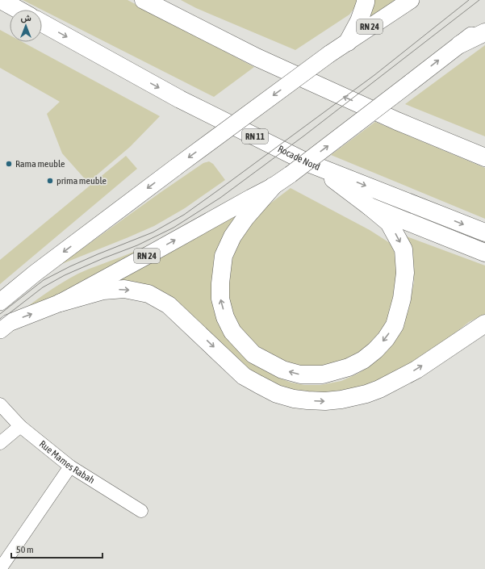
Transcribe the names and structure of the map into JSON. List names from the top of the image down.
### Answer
{
  "streets": {
    "highway": ["RN 11", "Rocade Nord"],
    "main road": ["RN 24"],
    "street": ["Rue Mames Rabah"]
  },
  "places": ["Rama meuble", "prima meuble"],
  "scale_bar": "50 m",
  "north": "top"
}
